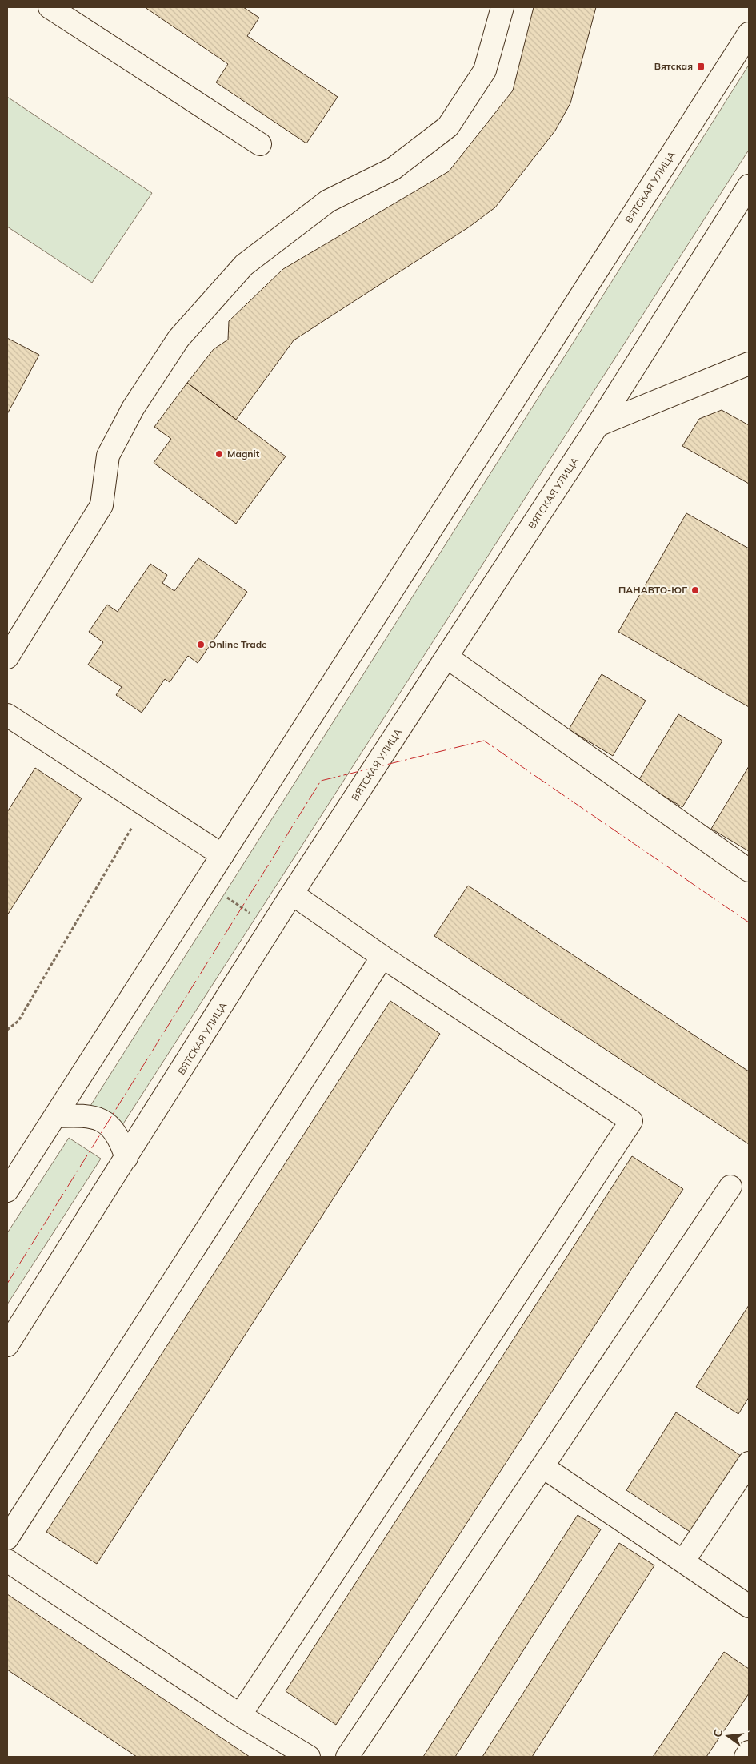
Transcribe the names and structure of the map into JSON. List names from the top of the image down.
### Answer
{
  "streets": {
    "main road": ["ВЯТСКАЯ УЛИЦА"]
  },
  "places": {
    "transit": ["Вятская"],
    "other": ["Magnit", "ПАНАВТО-ЮГ", "Online Trade"]
  },
  "north": "left"
}
